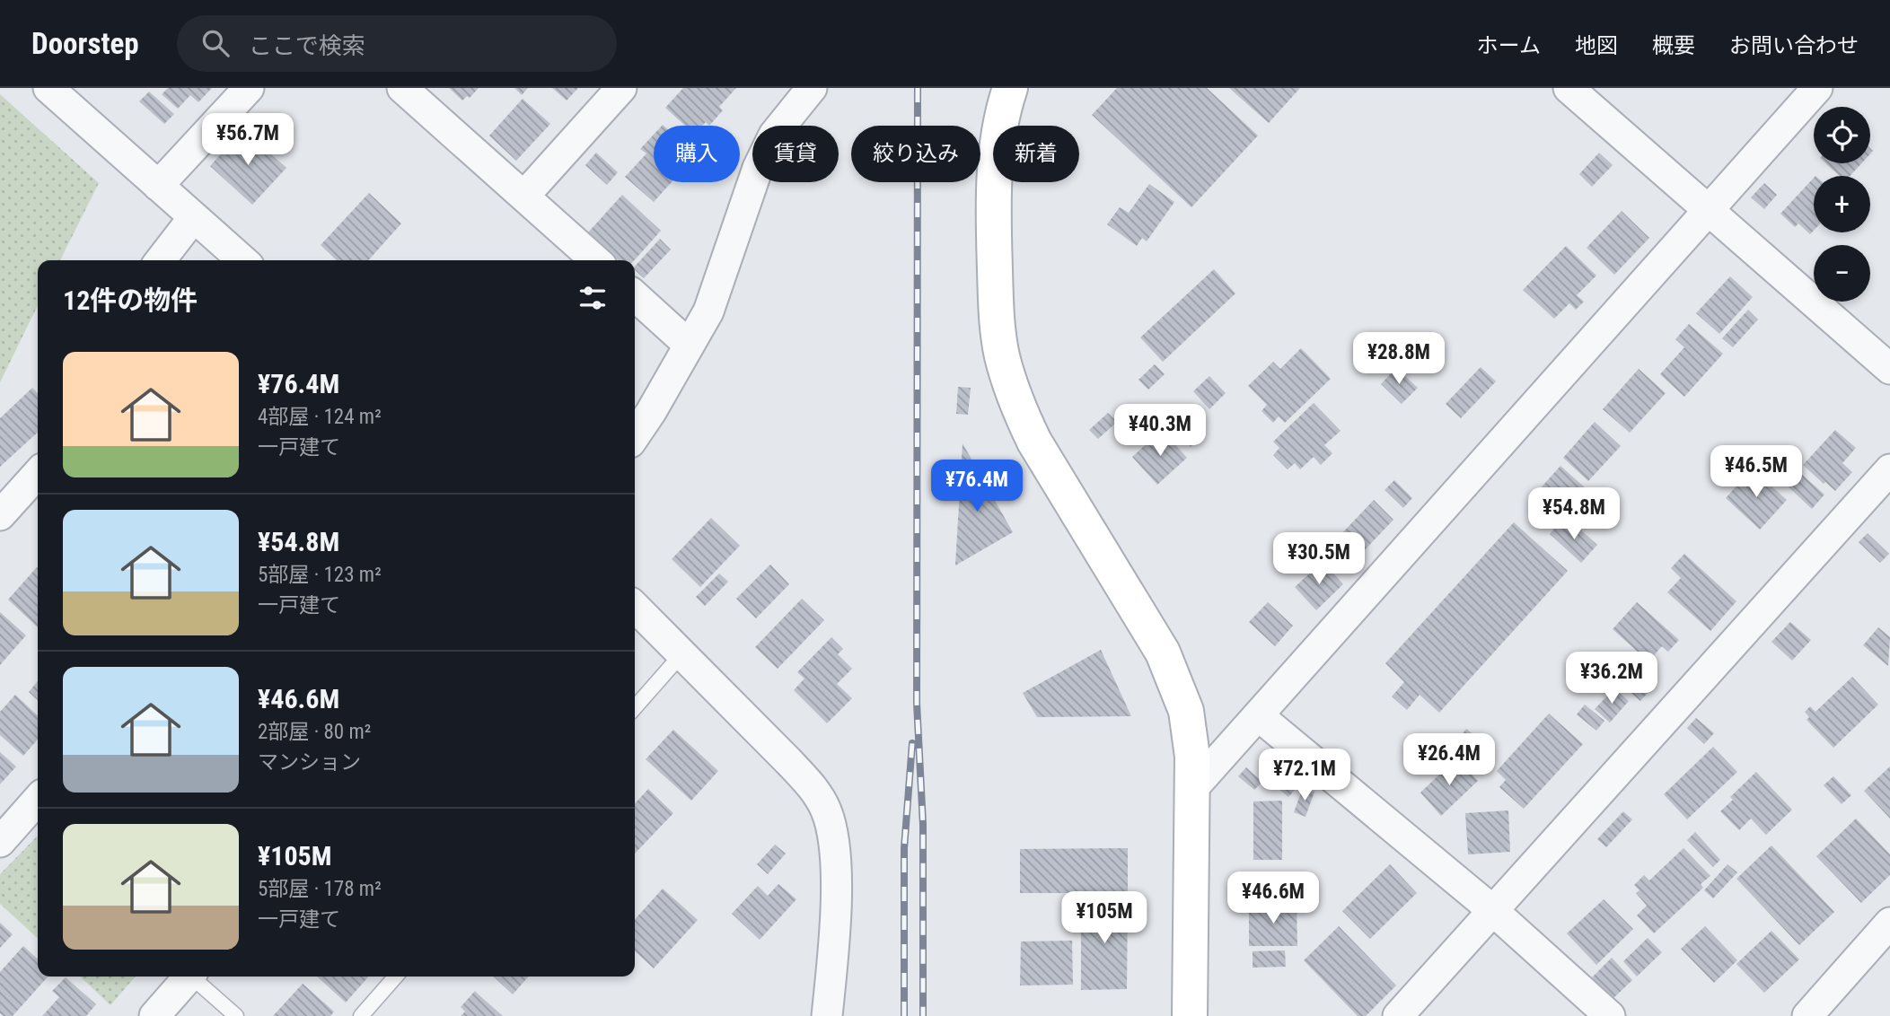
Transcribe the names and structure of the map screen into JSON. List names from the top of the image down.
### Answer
{
  "page": {
    "header": "Doorstep",
    "search": "ここで検索",
    "nav": [
      "ホーム",
      "地図",
      "概要",
      "お問い合わせ"
    ],
    "map_buttons": ["+", "−"],
    "price": [
      "¥56.7M",
      "¥28.8M",
      "¥40.3M",
      "¥46.5M",
      "¥76.4M",
      "¥54.8M",
      "¥30.5M",
      "¥36.2M",
      "¥26.4M",
      "¥72.1M",
      "¥46.6M",
      "¥105M"
    ],
    "chip": [
      "購入",
      "賃貸",
      "絞り込み",
      "新着"
    ],
    "heading": "12件の物件",
    "list": [
      {
        "name": "¥76.4M",
        "note": "4部屋 · 124 m² · 一戸建て"
      },
      {
        "name": "¥54.8M",
        "note": "5部屋 · 123 m² · 一戸建て"
      },
      {
        "name": "¥46.6M",
        "note": "2部屋 · 80 m² · マンション"
      },
      {
        "name": "¥105M",
        "note": "5部屋 · 178 m² · 一戸建て"
      }
    ]
  }
}
